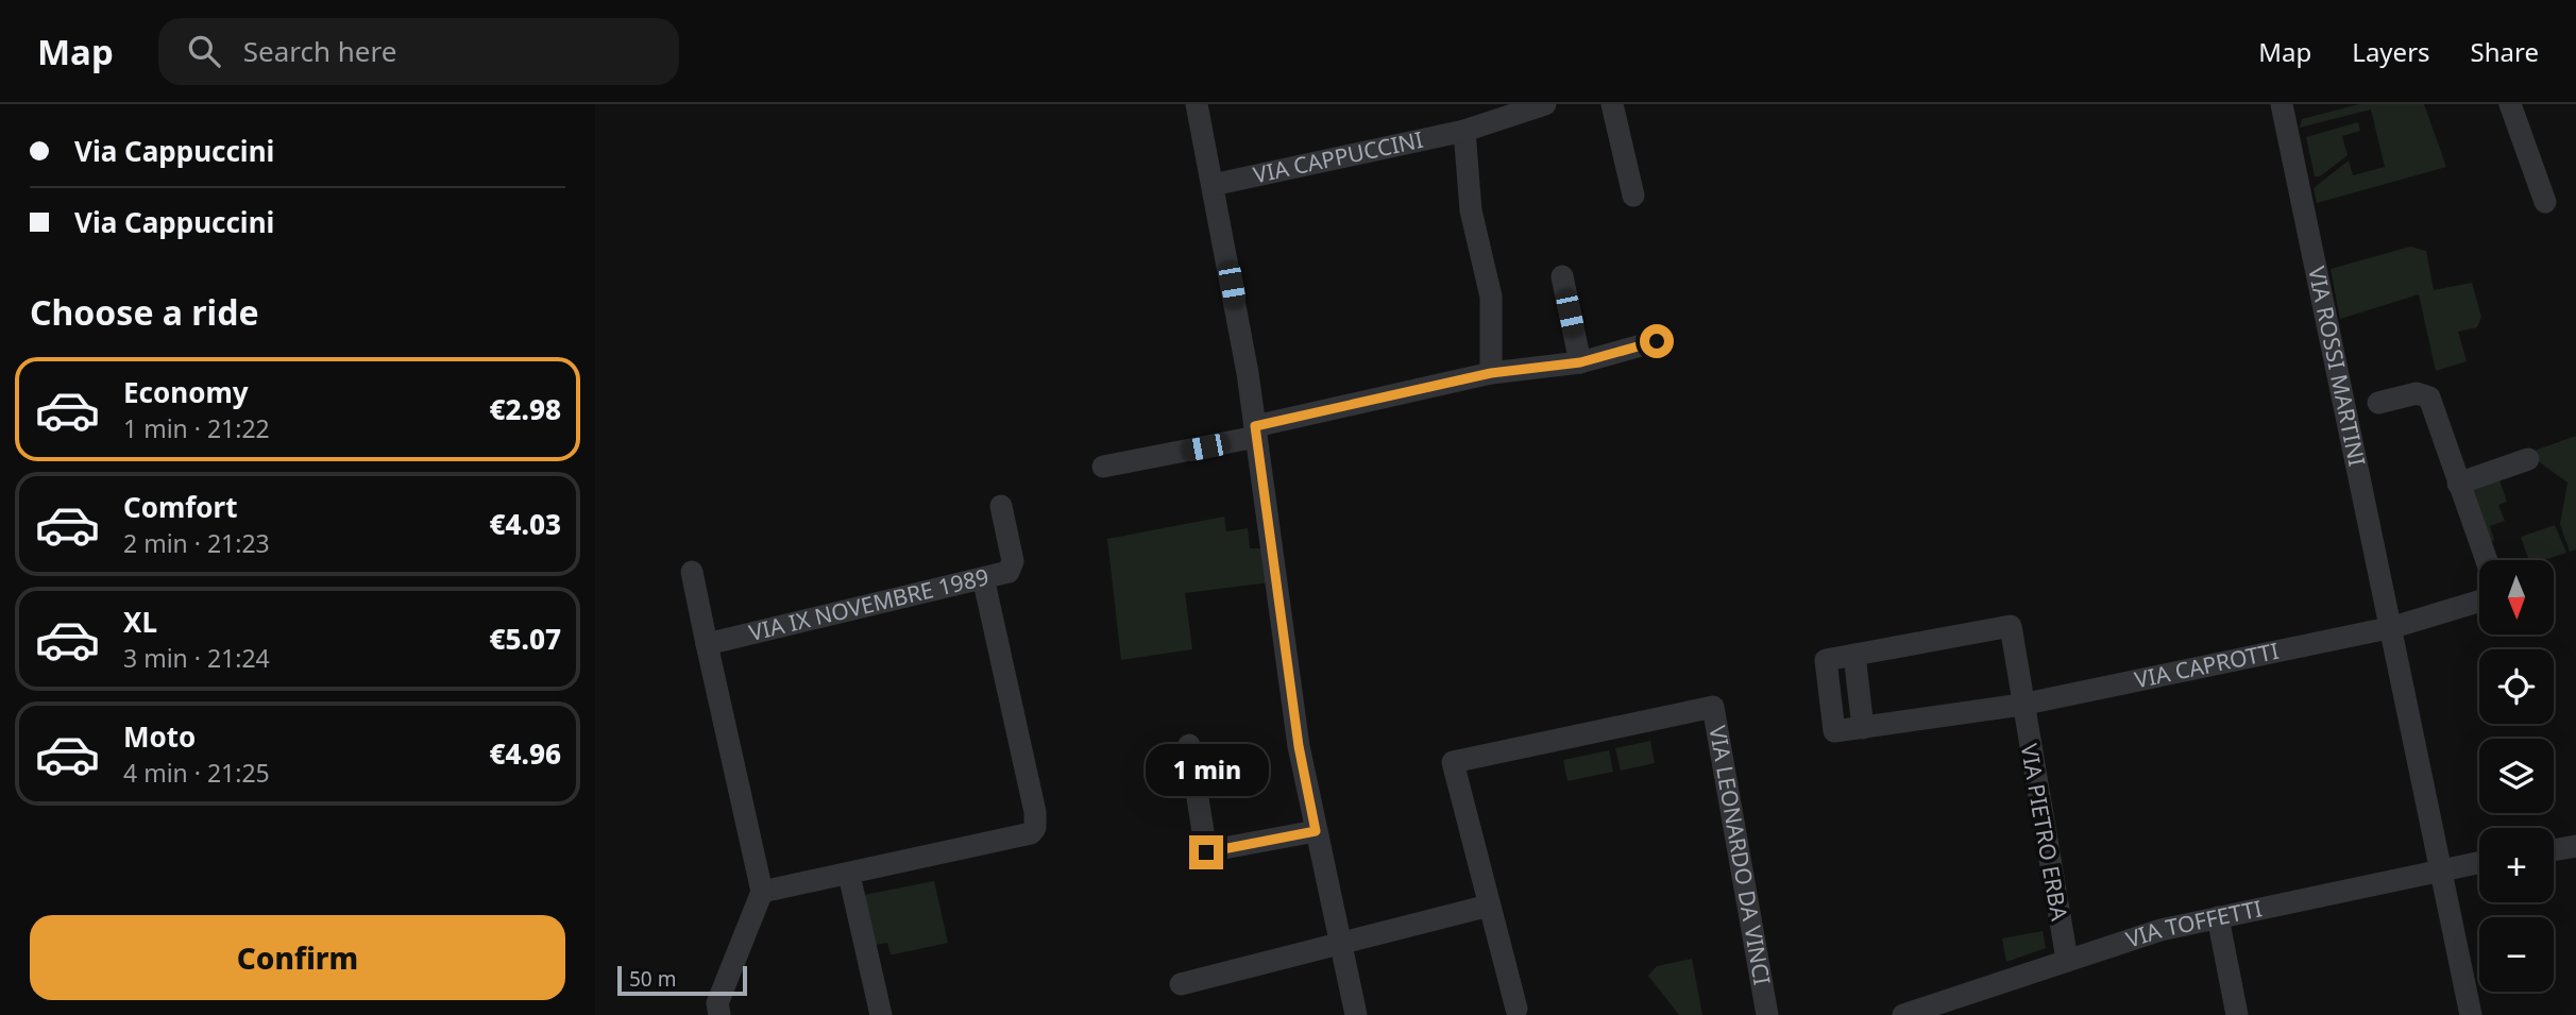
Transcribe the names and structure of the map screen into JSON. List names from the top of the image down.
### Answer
{
  "streets": {
    "street": [
      "VIA CAPPUCCINI",
      "VIA ROSSI MARTINI",
      "VIA IX NOVEMBRE 1989",
      "VIA CAPROTTI",
      "VIA PIETRO ERBA",
      "VIA LEONARDO DA VINCI",
      "VIA TOFFETTI"
    ]
  },
  "crossings": [
    ["VIA ROSSI MARTINI", "VIA CAPROTTI"],
    ["VIA ROSSI MARTINI", "VIA TOFFETTI"],
    ["VIA CAPROTTI", "VIA PIETRO ERBA"],
    ["VIA PIETRO ERBA", "VIA TOFFETTI"]
  ],
  "scale_bar": "50 m",
  "north": "bottom",
  "page": {
    "header": "Map",
    "search": "Search here",
    "nav": ["Map", "Layers", "Share"],
    "banner": ["Via Cappuccini", "Via Cappuccini"],
    "heading": "Choose a ride",
    "list": [
      {
        "name": "Economy",
        "note": "1 min · 21:22",
        "value": "€2.98"
      },
      {
        "name": "Comfort",
        "note": "2 min · 21:23",
        "value": "€4.03"
      },
      {
        "name": "XL",
        "note": "3 min · 21:24",
        "value": "€5.07"
      },
      {
        "name": "Moto",
        "note": "4 min · 21:25",
        "value": "€4.96"
      }
    ],
    "map_buttons": ["+", "−"],
    "bubble": "1 min",
    "buttons": "Confirm",
    "scale": "50 m"
  }
}
